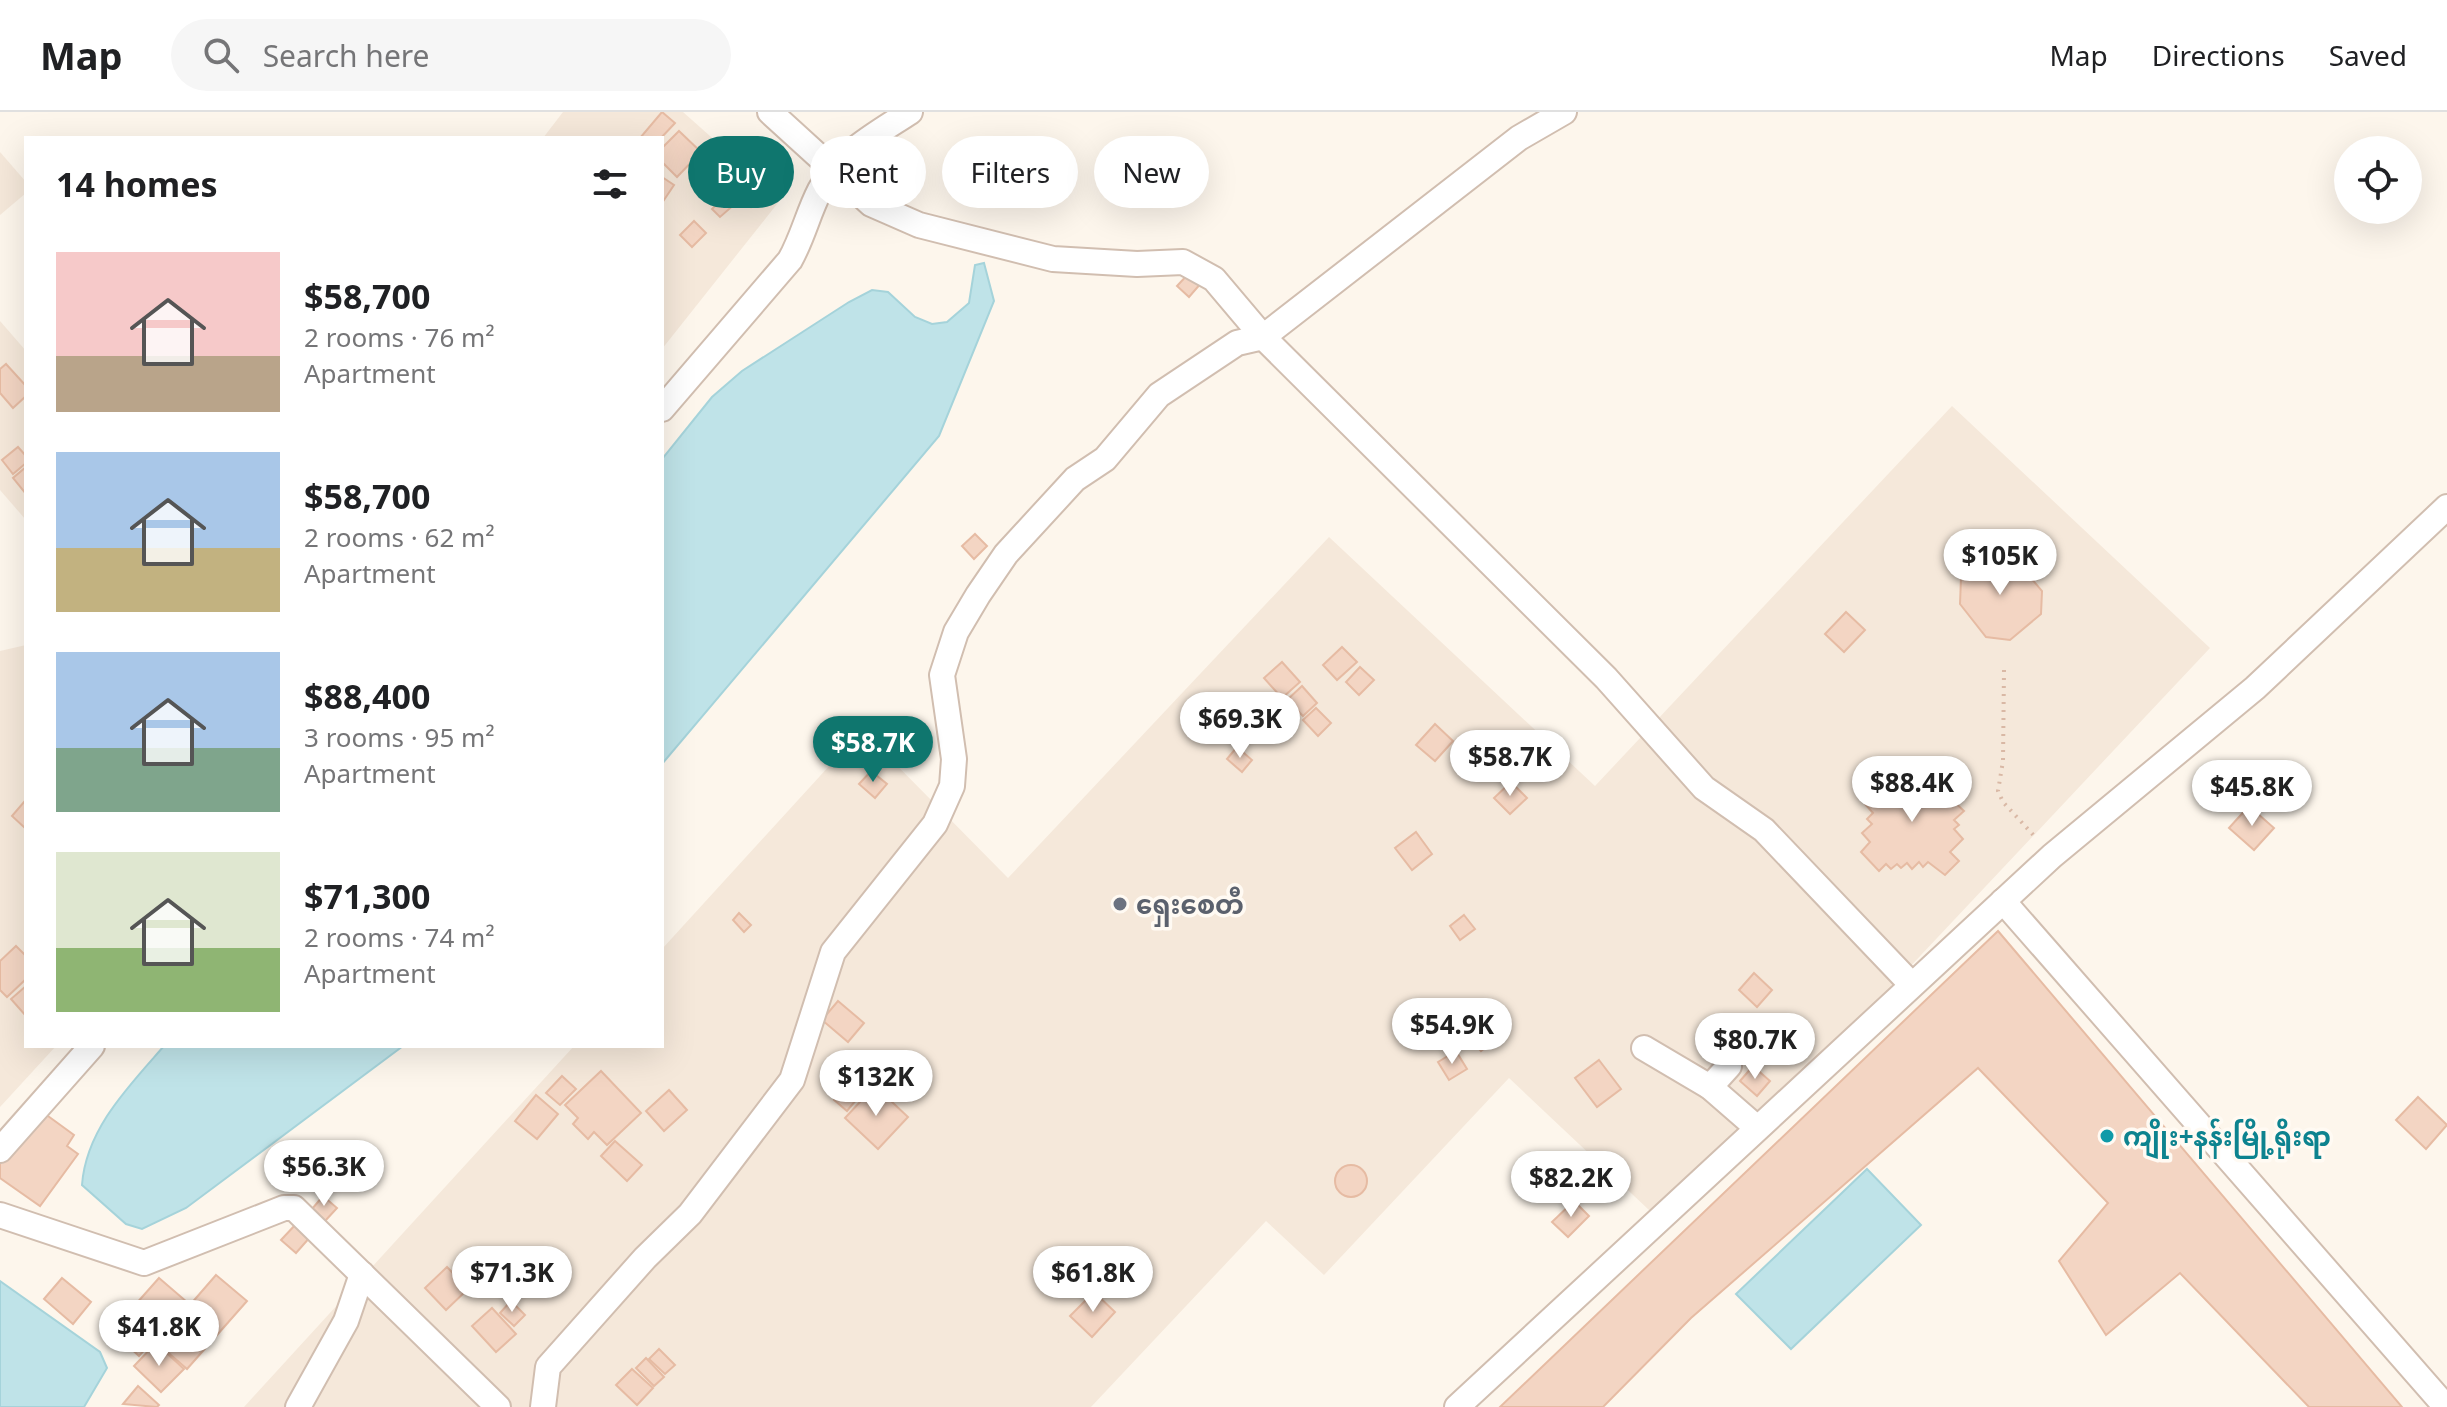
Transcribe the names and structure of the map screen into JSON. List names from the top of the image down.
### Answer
{
  "places": ["ရှေးစေတီ", "ကျိုး+နန်းမြို့ရိုးရာ"],
  "page": {
    "header": "Map",
    "search": "Search here",
    "nav": ["Map", "Directions", "Saved"],
    "chip": [
      "Buy",
      "Rent",
      "Filters",
      "New"
    ],
    "heading": "14 homes",
    "list": [
      {
        "name": "$58,700",
        "note": "2 rooms · 76 m² · Apartment"
      },
      {
        "name": "$58,700",
        "note": "2 rooms · 62 m² · Apartment"
      },
      {
        "name": "$88,400",
        "note": "3 rooms · 95 m² · Apartment"
      },
      {
        "name": "$71,300",
        "note": "2 rooms · 74 m² · Apartment"
      }
    ],
    "price": [
      "$105K",
      "$69.3K",
      "$58.7K",
      "$58.7K",
      "$88.4K",
      "$45.8K",
      "$54.9K",
      "$80.7K",
      "$132K",
      "$56.3K",
      "$82.2K",
      "$71.3K",
      "$61.8K",
      "$41.8K"
    ]
  }
}
